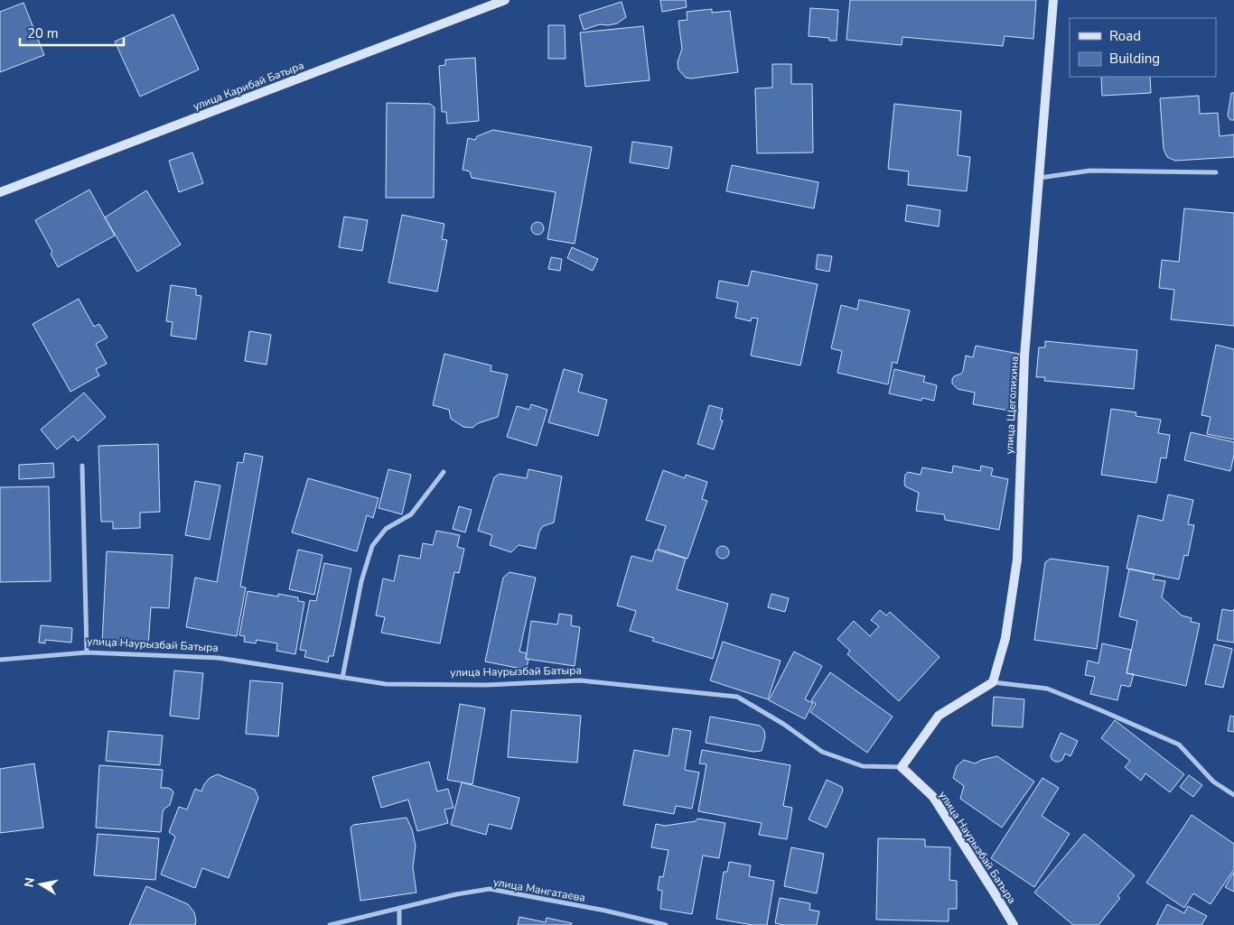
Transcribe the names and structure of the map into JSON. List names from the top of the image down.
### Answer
{
  "streets": {
    "street": [
      "улица Карибай Батыра",
      "улица Щеголихина",
      "улица Наурызбай Батыра",
      "улица Мангатаева"
    ]
  },
  "legend": ["Road", "Building"],
  "scale_bar": "20 m",
  "north": "left"
}
